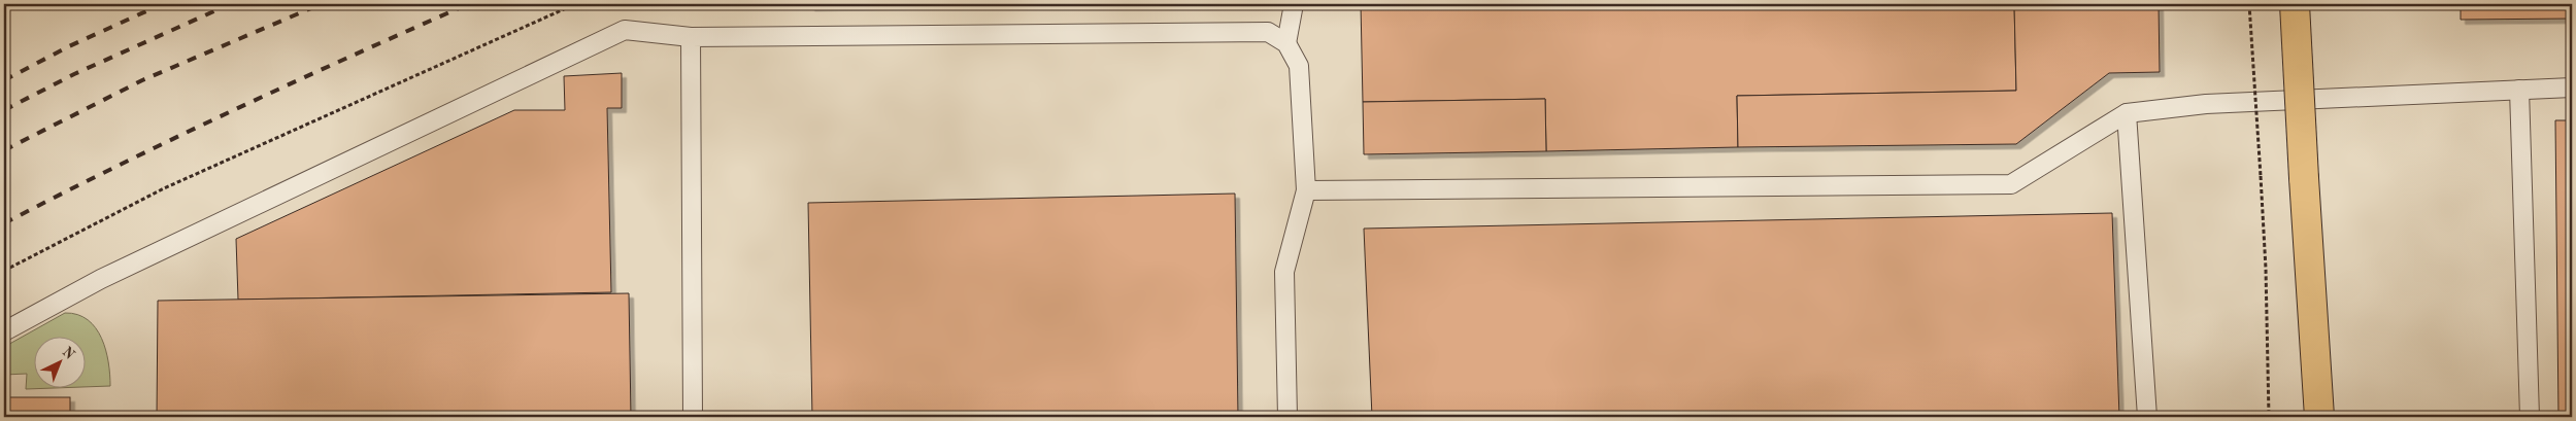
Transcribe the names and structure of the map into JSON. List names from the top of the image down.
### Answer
{
  "north": "top right"
}
